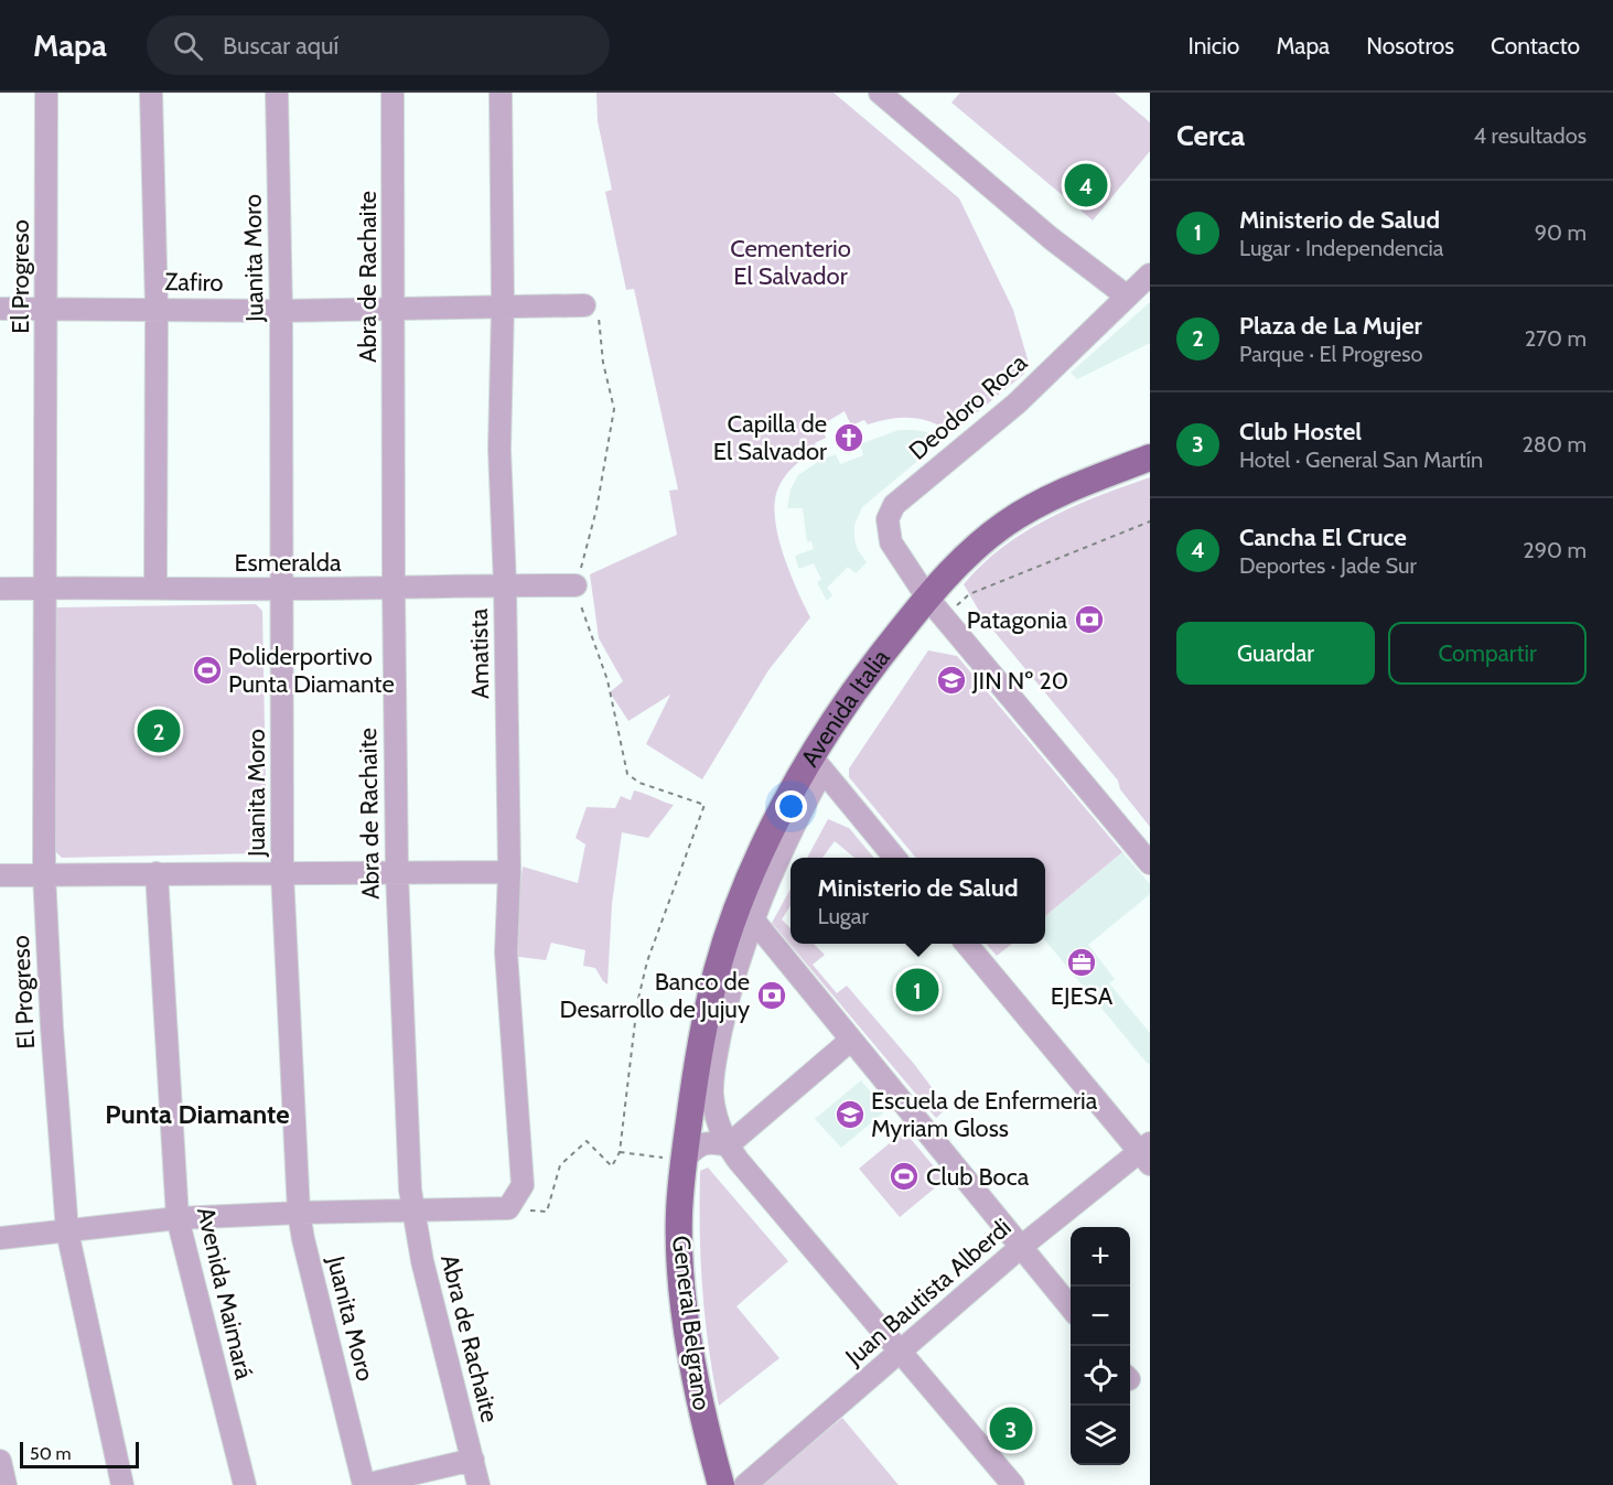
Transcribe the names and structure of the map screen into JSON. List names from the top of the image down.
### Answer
{
  "streets": {
    "main road": ["Avenida Italia", "General Belgrano"],
    "street": [
      "Juanita Moro",
      "El Progreso",
      "Abra de Rachaite",
      "Zafiro",
      "Deodoro Roca",
      "Esmeralda",
      "Amatista",
      "Juan Bautista Alberdi",
      "Avenida Maimará"
    ]
  },
  "crossings": [
    ["Juanita Moro", "Zafiro"],
    ["Juanita Moro", "Esmeralda"],
    ["El Progreso", "Zafiro"],
    ["El Progreso", "Esmeralda"],
    ["Abra de Rachaite", "Zafiro"],
    ["Abra de Rachaite", "Esmeralda"],
    ["Zafiro", "Amatista"],
    ["Deodoro Roca", "Avenida Italia"],
    ["Esmeralda", "Amatista"],
    ["Avenida Italia", "Juan Bautista Alberdi"],
    ["Avenida Italia", "General Belgrano"]
  ],
  "districts": ["Punta Diamante"],
  "parks": ["Cementerio El Salvador"],
  "places": {
    "church": ["Capilla de El Salvador"],
    "bank": ["Patagonia", "Banco de Desarrollo de Jujuy"],
    "sports": ["Poliderportivo Punta Diamante", "Club Boca"],
    "school or university": ["JIN Nº 20", "Escuela de Enfermeria Myriam Gloss"],
    "office": ["EJESA"]
  },
  "scale_bar": "50 m",
  "page": {
    "header": "Mapa",
    "search": "Buscar aquí",
    "nav": [
      "Inicio",
      "Mapa",
      "Nosotros",
      "Contacto"
    ],
    "heading": ["Cerca", "4 resultados"],
    "pins": [
      "4",
      "2",
      "1",
      "3"
    ],
    "list": [
      {
        "mark": "1",
        "name": "Ministerio de Salud",
        "note": "Lugar · Independencia",
        "value": "90 m"
      },
      {
        "mark": "2",
        "name": "Plaza de La Mujer",
        "note": "Parque · El Progreso",
        "value": "270 m"
      },
      {
        "mark": "3",
        "name": "Club Hostel",
        "note": "Hotel · General San Martín",
        "value": "280 m"
      },
      {
        "mark": "4",
        "name": "Cancha El Cruce",
        "note": "Deportes · Jade Sur",
        "value": "290 m"
      }
    ],
    "buttons": ["Guardar", "Compartir"],
    "popup": ["Ministerio de Salud", "Lugar"],
    "map_buttons": ["+", "−"],
    "scale": "50 m"
  }
}
